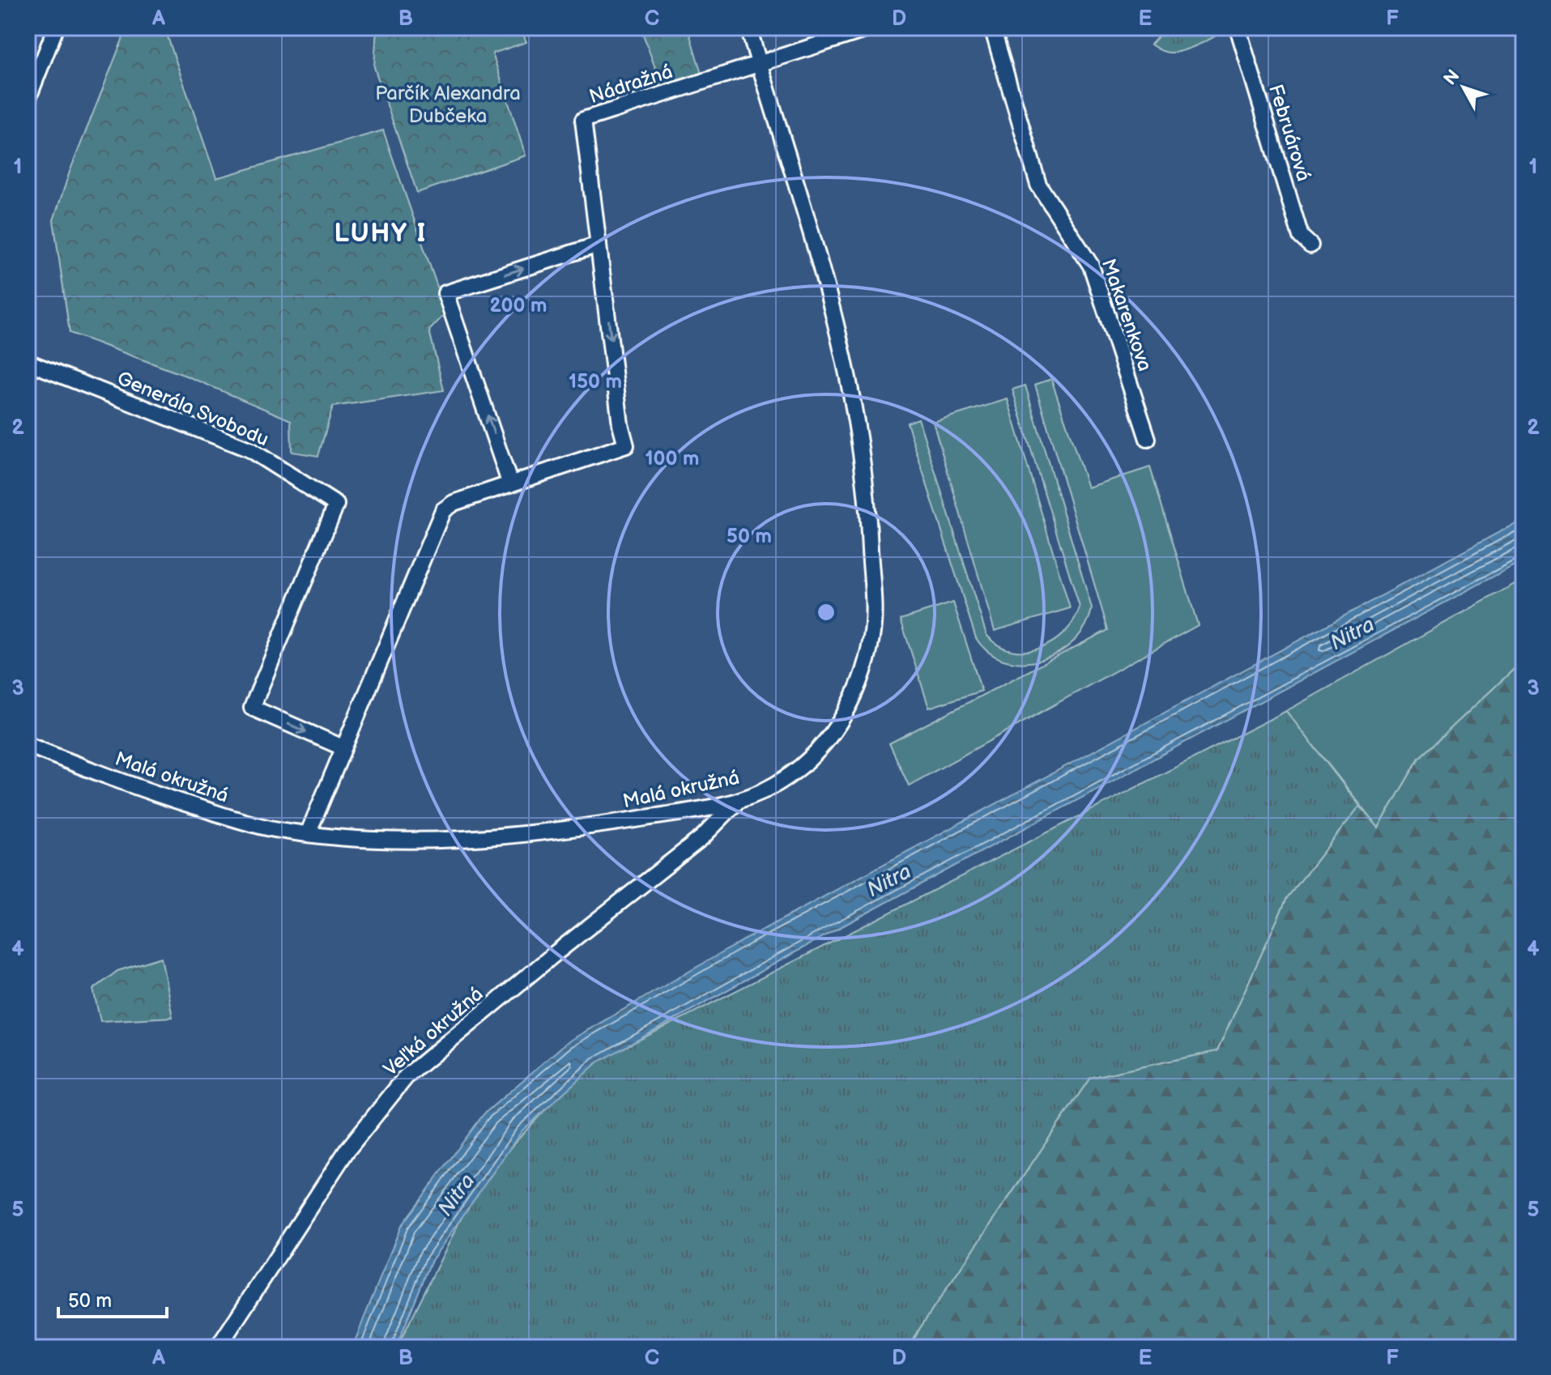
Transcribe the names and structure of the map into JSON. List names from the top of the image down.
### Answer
{
  "streets": {
    "street": [
      "Nádražná",
      "Februárová",
      "Makarenkova",
      "Generála Svobodu",
      "Malá okružná",
      "Veľká okružná"
    ]
  },
  "crossings": [
    ["Nádražná", "Malá okružná"],
    ["Malá okružná", "Veľká okružná"]
  ],
  "districts": ["LUHY I"],
  "water": ["Nitra"],
  "parks": ["Parčík Alexandra Dubčeka"],
  "scale_bar": "50 m",
  "north": "top left",
  "grid": {
    "columns": [
      "A",
      "B",
      "C",
      "D",
      "E",
      "F"
    ],
    "rows": [
      "1",
      "2",
      "3",
      "4",
      "5"
    ]
  },
  "rings": [
    "200 m",
    "150 m",
    "100 m",
    "50 m"
  ]
}
